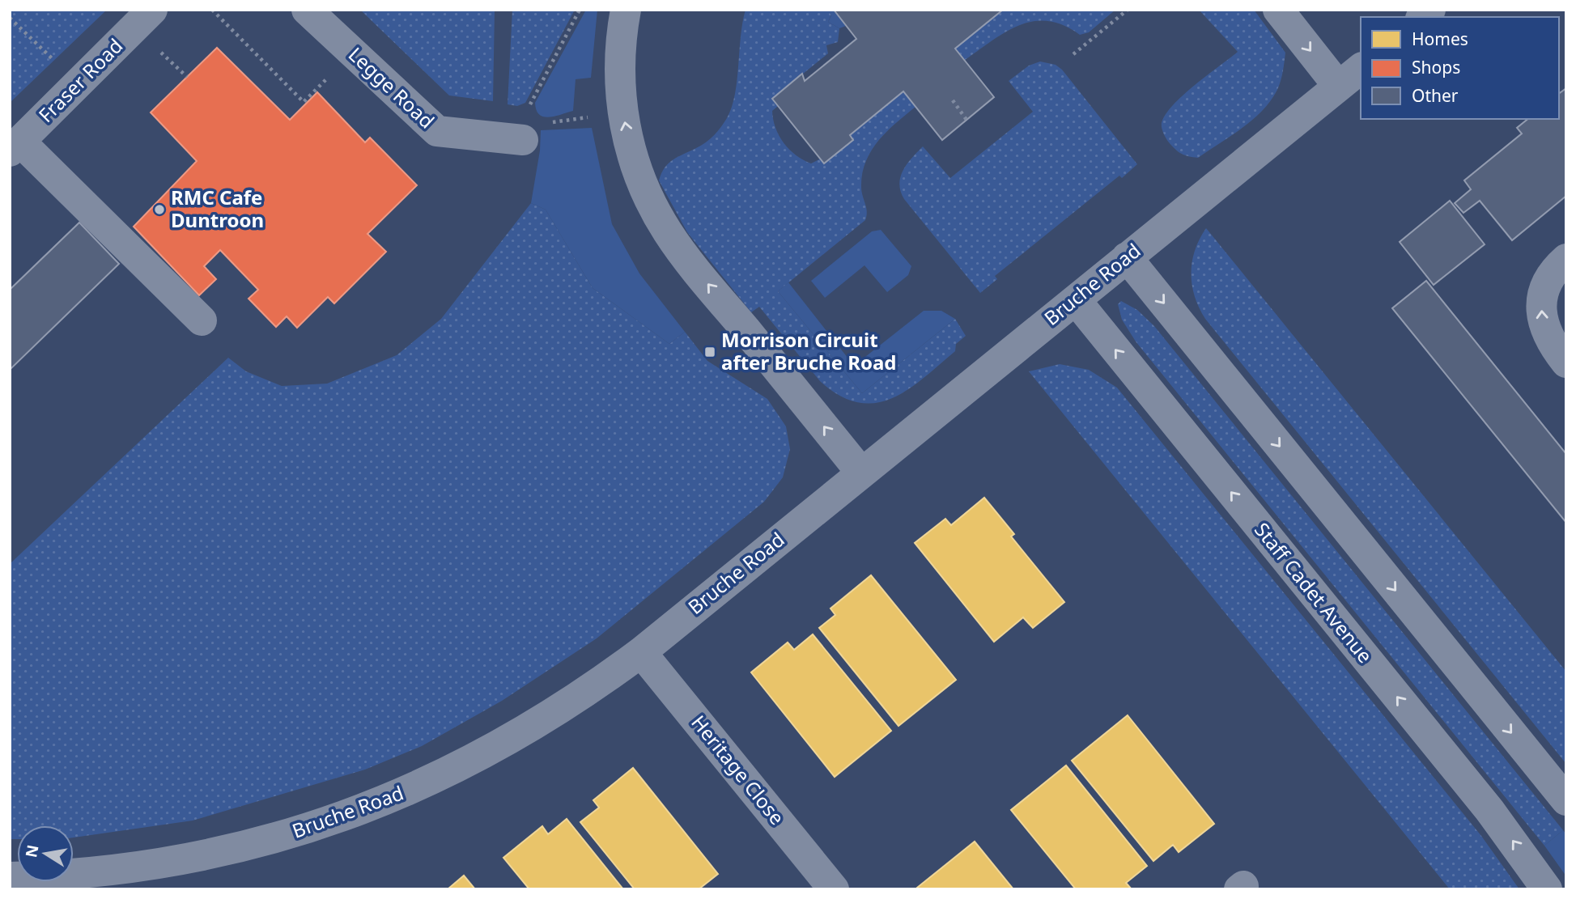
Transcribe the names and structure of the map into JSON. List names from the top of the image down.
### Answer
{
  "streets": {
    "street": [
      "Fraser Road",
      "Legge Road",
      "Bruche Road",
      "Staff Cadet Avenue",
      "Heritage Close"
    ]
  },
  "crossings": [
    ["Bruche Road", "Staff Cadet Avenue"],
    ["Bruche Road", "Heritage Close"]
  ],
  "places": {
    "other": ["RMC Cafe Duntroon"],
    "transit": ["Morrison Circuit after Bruche Road"]
  },
  "legend": ["Homes", "Shops", "Other"],
  "north": "left"
}
